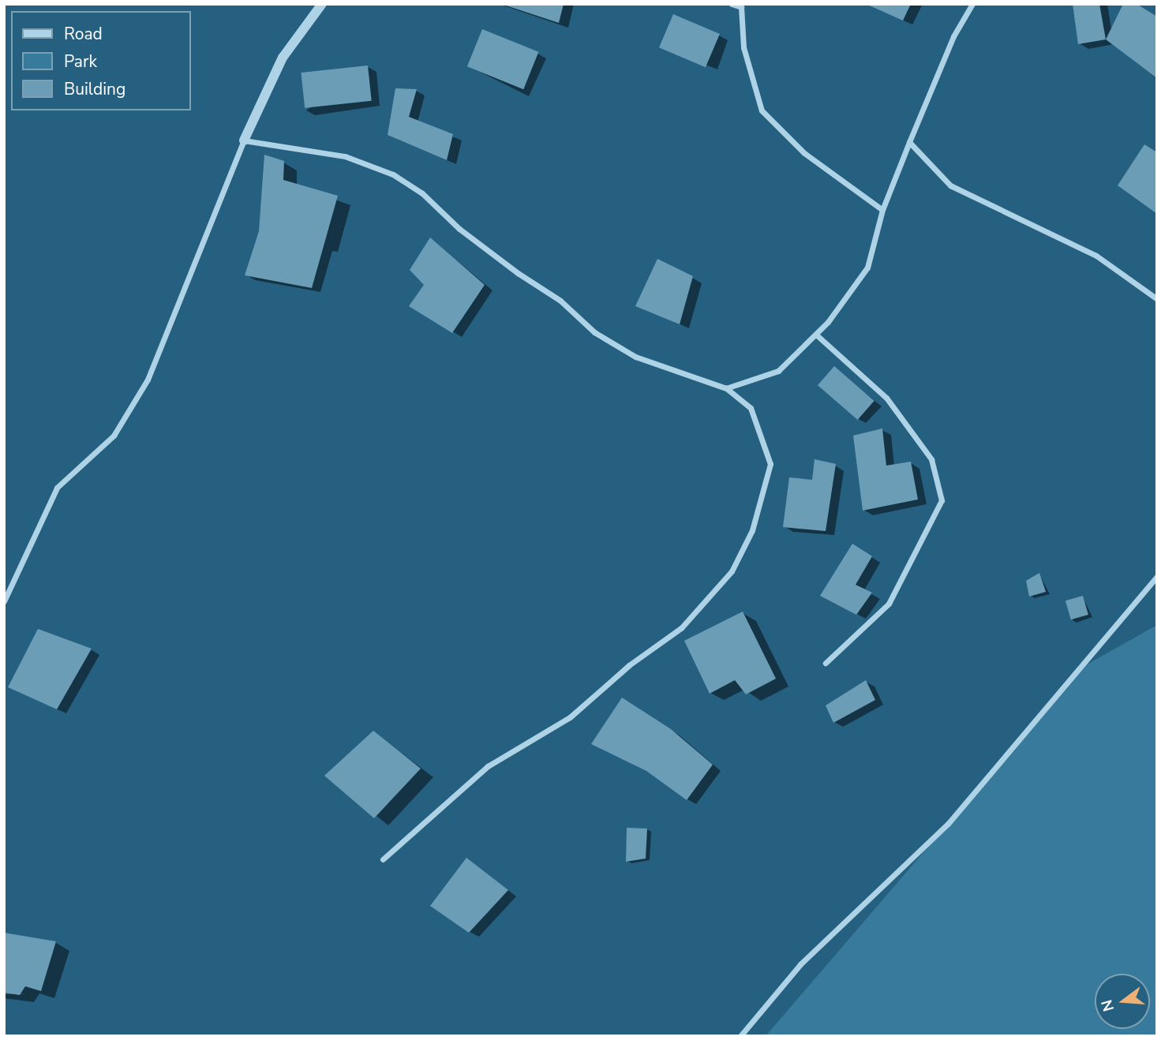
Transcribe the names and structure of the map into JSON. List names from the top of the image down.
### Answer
{
  "legend": ["Road", "Park", "Building"],
  "north": "left"
}
